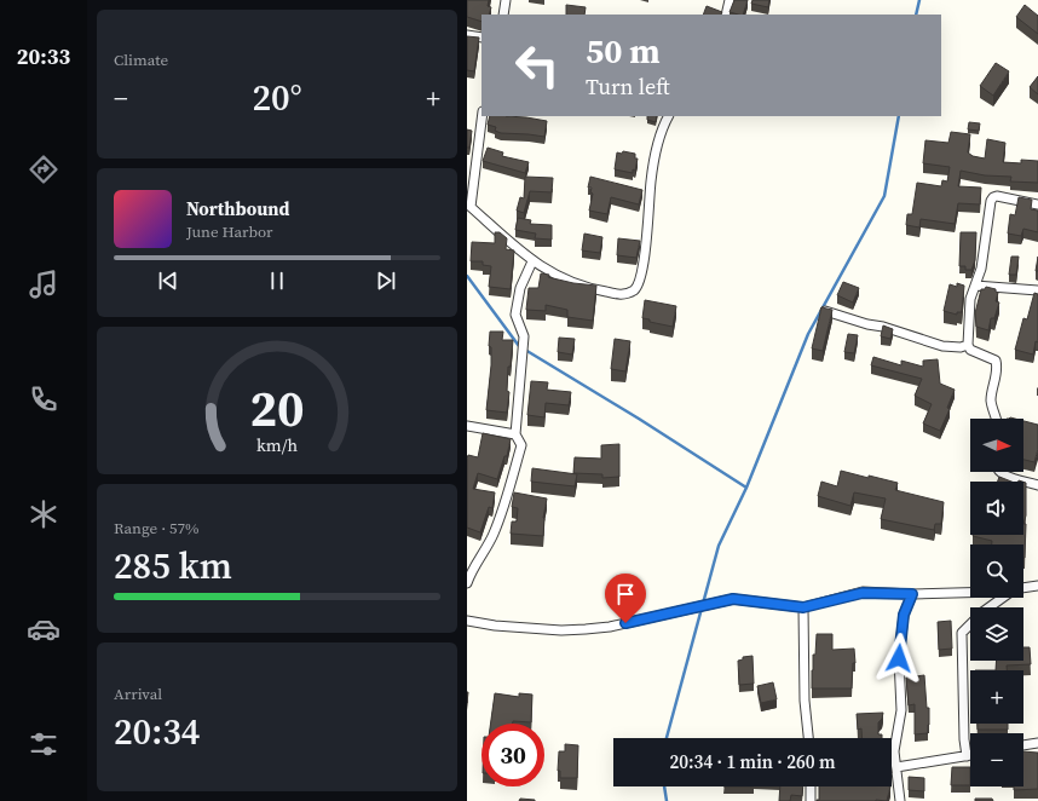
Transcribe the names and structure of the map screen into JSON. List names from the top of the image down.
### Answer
{
  "north": "right",
  "page": {
    "tabs": "20:33",
    "tile": [
      "Climate",
      ["Range · 57%", "285 km"],
      ["Arrival", "20:34"]
    ],
    "turn": ["50 m", "Turn left"],
    "heat": ["−", "20°", "+"],
    "song": ["Northbound", "June Harbor"],
    "map_buttons": ["+", "−"],
    "limit": "30",
    "trip": "20:34 · 1 min · 260 m",
    "gauge": ["20", "km/h"]
  }
}
